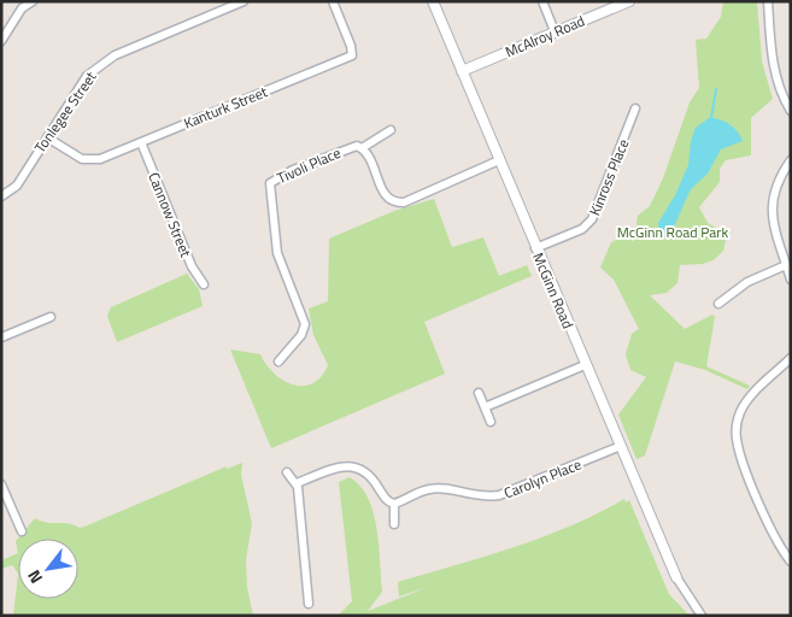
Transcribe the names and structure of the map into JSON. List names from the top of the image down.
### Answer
{
  "streets": {
    "street": [
      "McAlroy Road",
      "Kanturk Street",
      "Tonlegee Street",
      "Tivoli Place",
      "Kinross Place",
      "Cannow Street",
      "McGinn Road",
      "Carolyn Place"
    ]
  },
  "crossings": [
    ["McAlroy Road", "McGinn Road"],
    ["Kanturk Street", "Tonlegee Street"],
    ["Kanturk Street", "Cannow Street"],
    ["Tivoli Place", "McGinn Road"],
    ["Kinross Place", "McGinn Road"],
    ["McGinn Road", "Carolyn Place"]
  ],
  "parks": ["McGinn Road Park"],
  "north": "bottom left"
}
